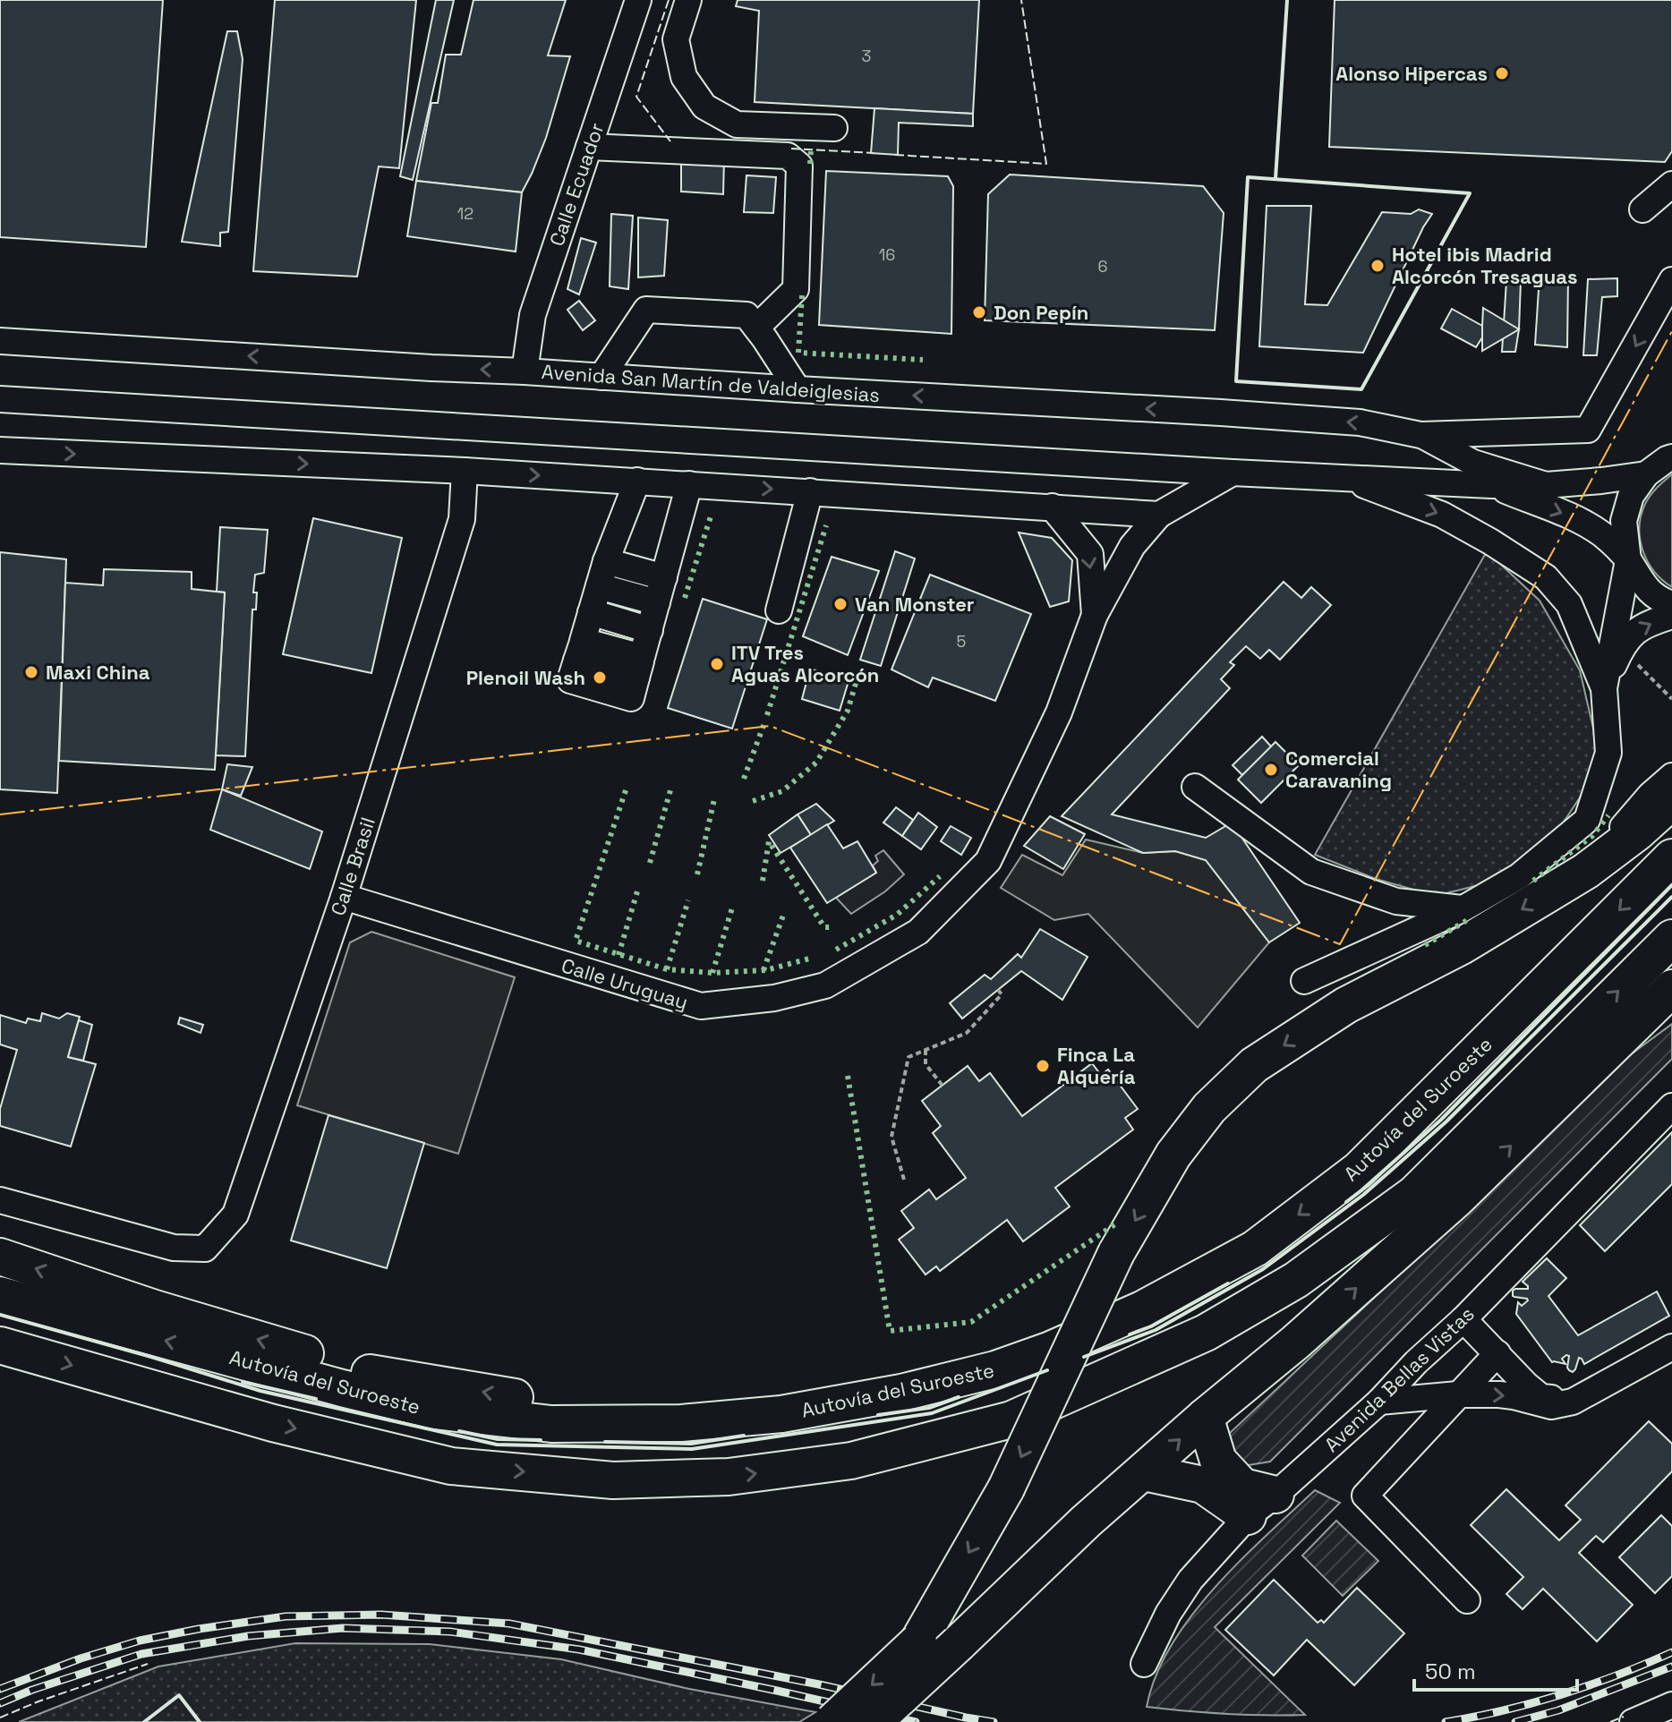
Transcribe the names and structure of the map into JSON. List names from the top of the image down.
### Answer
{
  "streets": {
    "highway": ["Autovía del Suroeste"],
    "street": [
      "Calle Ecuador",
      "Avenida San Martín de Valdeiglesias",
      "Calle Brasil",
      "Calle Uruguay",
      "Avenida Bellas Vistas"
    ]
  },
  "crossings": [
    ["Calle Ecuador", "Avenida San Martín de Valdeiglesias"],
    ["Calle Brasil", "Calle Uruguay"]
  ],
  "places": [
    "Alonso Hipercas",
    "Hotel ibis Madrid Alcorcón Tresaguas",
    "Don Pepín",
    "Van Monster",
    "ITV Tres Aguas Alcorcón",
    "Maxi China",
    "Plenoil Wash",
    "Comercial Caravaning",
    "Finca La Alquería"
  ],
  "house_numbers": [
    "3",
    "12",
    "16",
    "6",
    "5"
  ],
  "scale_bar": "50 m"
}
